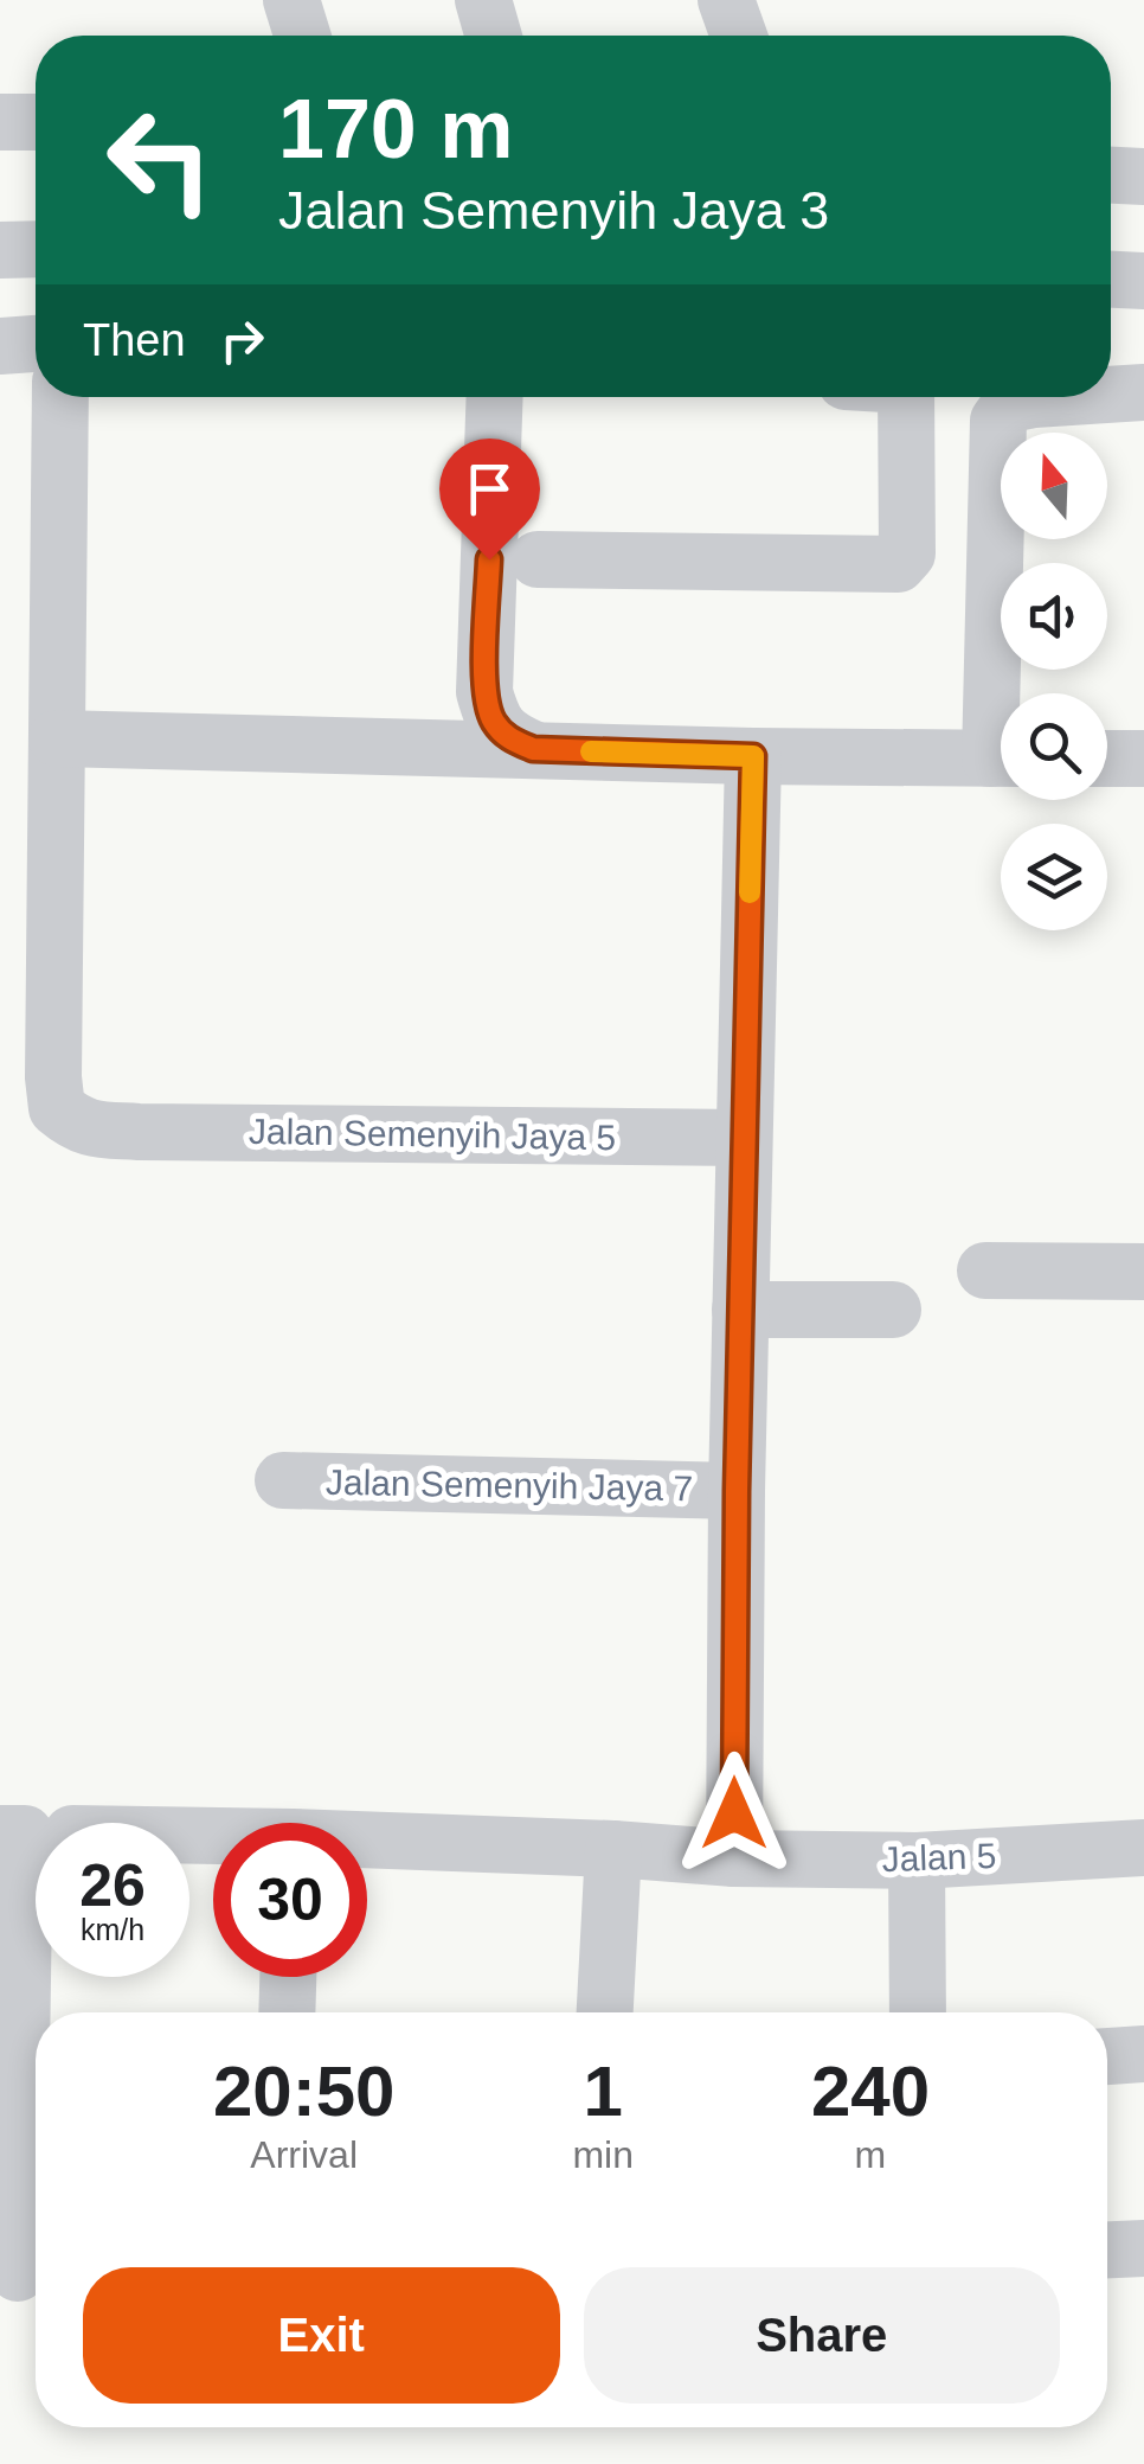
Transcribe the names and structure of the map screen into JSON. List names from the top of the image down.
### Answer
{
  "streets": {
    "street": ["Jalan Semenyih Jaya 5", "Jalan Semenyih Jaya 7", "Jalan 5"]
  },
  "north": "top",
  "page": {
    "turn": ["170 m", "Jalan Semenyih Jaya 3"],
    "then": "Then",
    "speed": "26 km/h",
    "limit": "30",
    "eta": [
      "20:50",
      "Arrival",
      "1",
      "min",
      "240",
      "m"
    ],
    "buttons": ["Exit", "Share"]
  }
}
